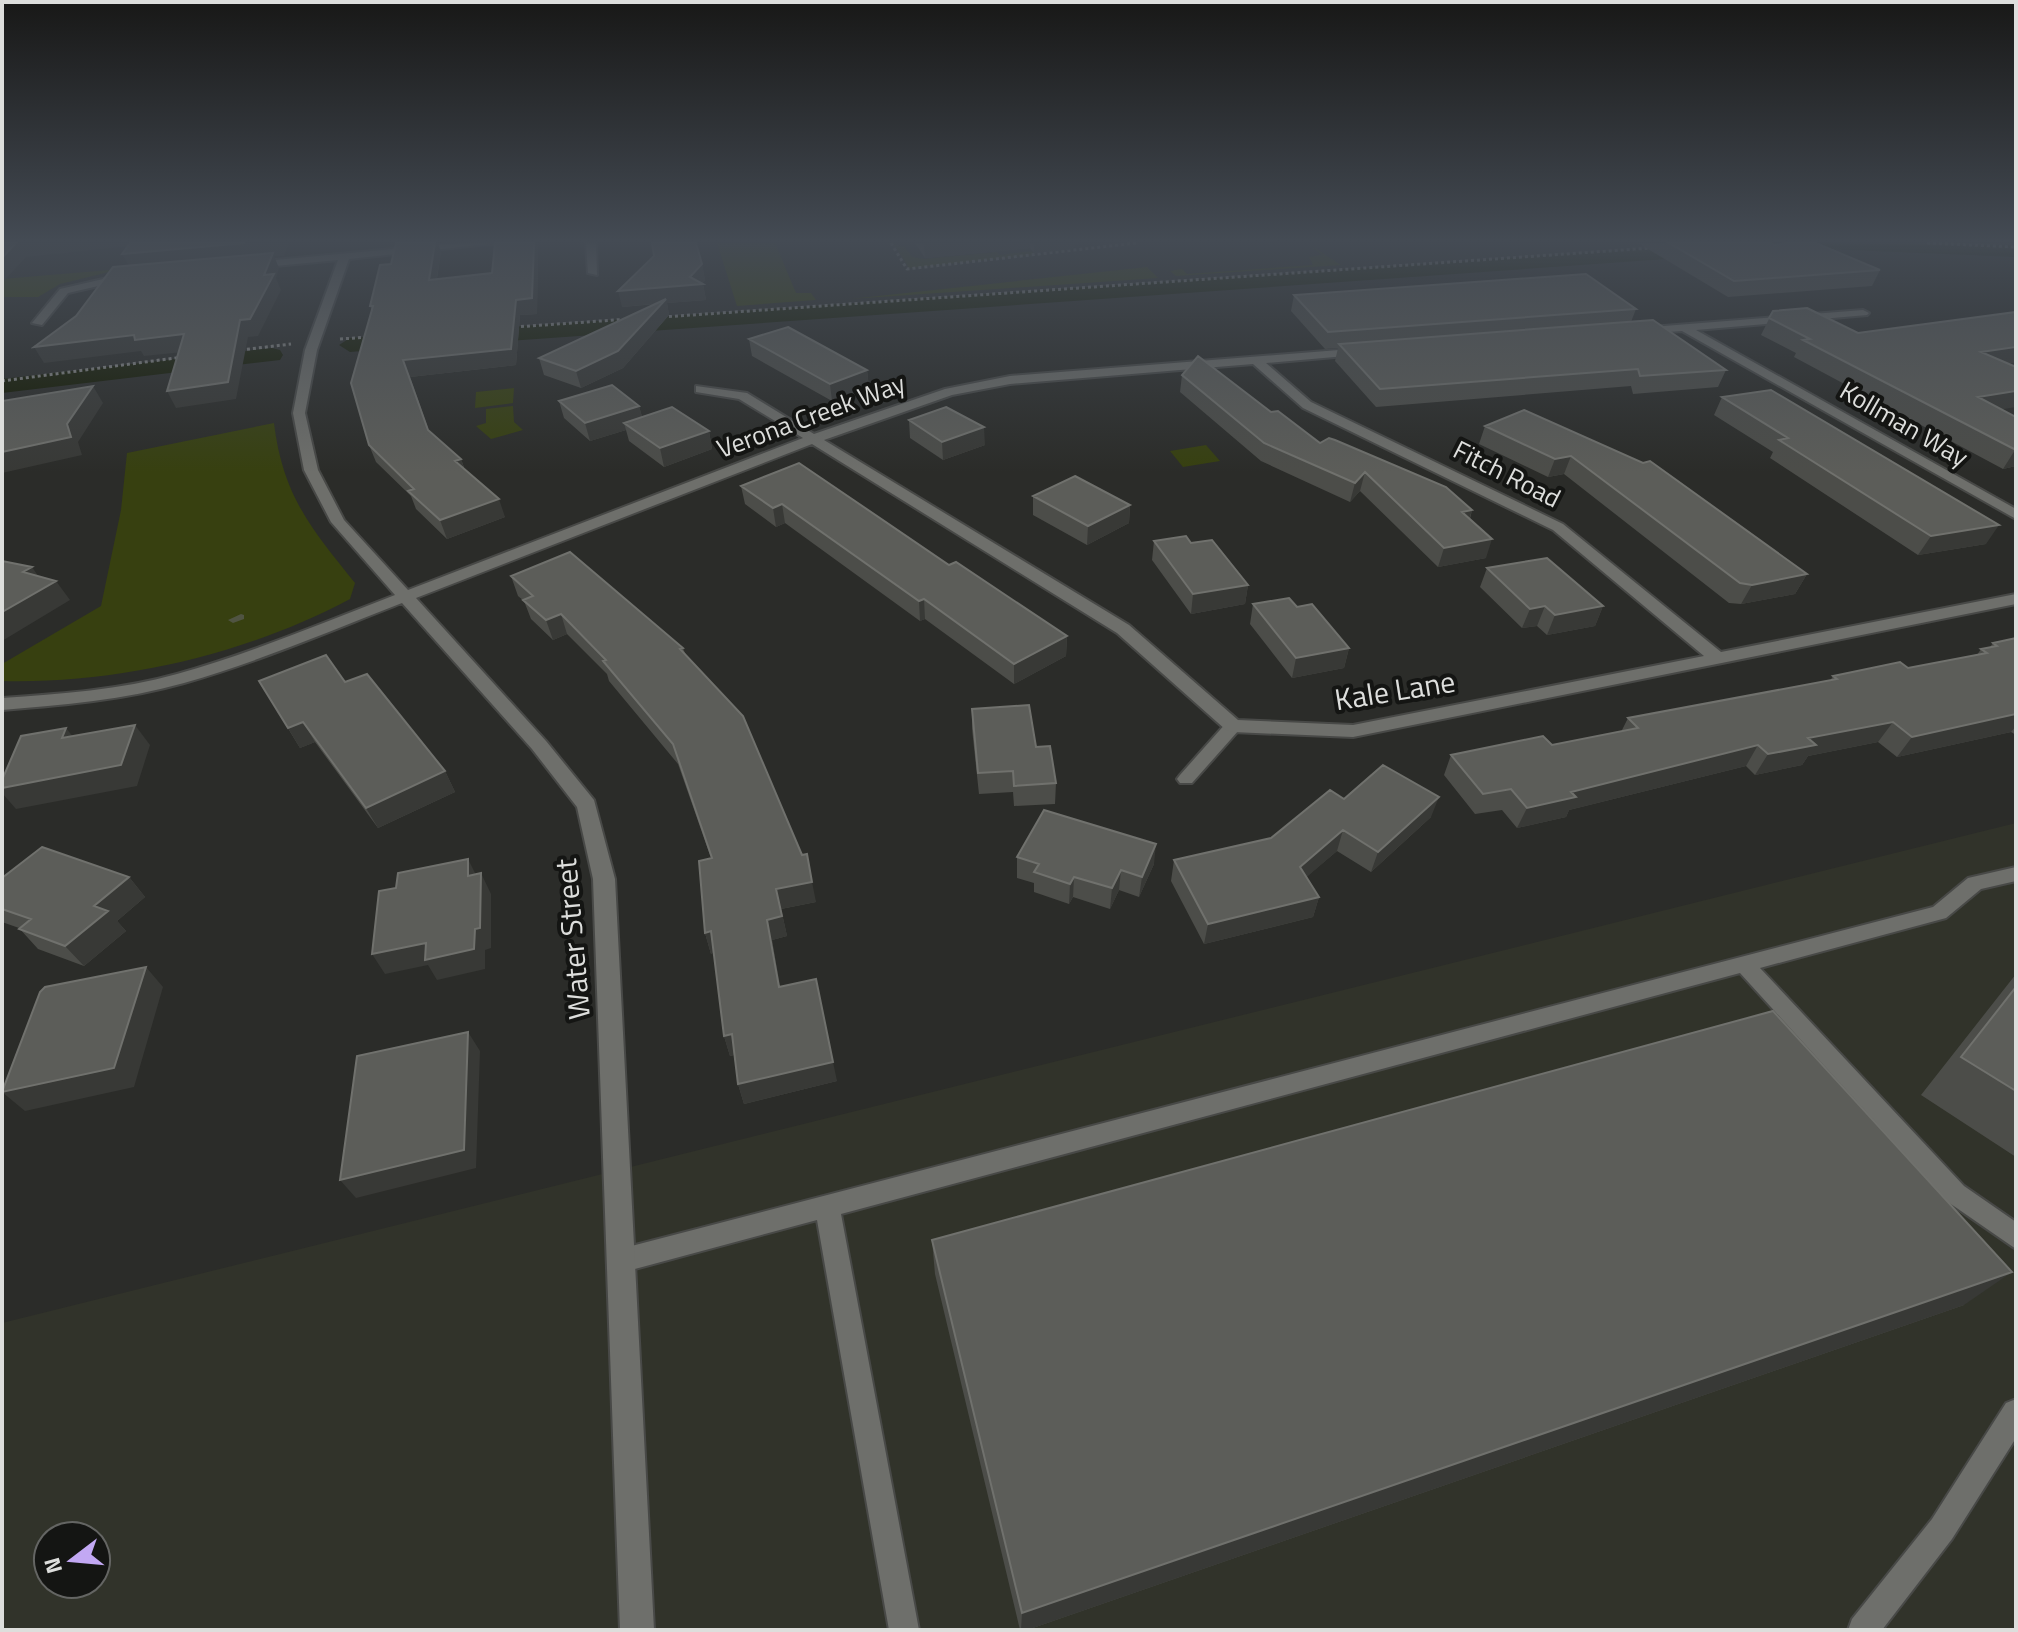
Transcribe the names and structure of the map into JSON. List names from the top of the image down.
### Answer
{
  "streets": {
    "street": [
      "Verona Creek Way",
      "Kollman Way",
      "Fitch Road",
      "Kale Lane",
      "Water Street"
    ]
  },
  "crossings": [
    ["Verona Creek Way", "Fitch Road"],
    ["Verona Creek Way", "Water Street"],
    ["Fitch Road", "Kale Lane"]
  ],
  "north": "left"
}
